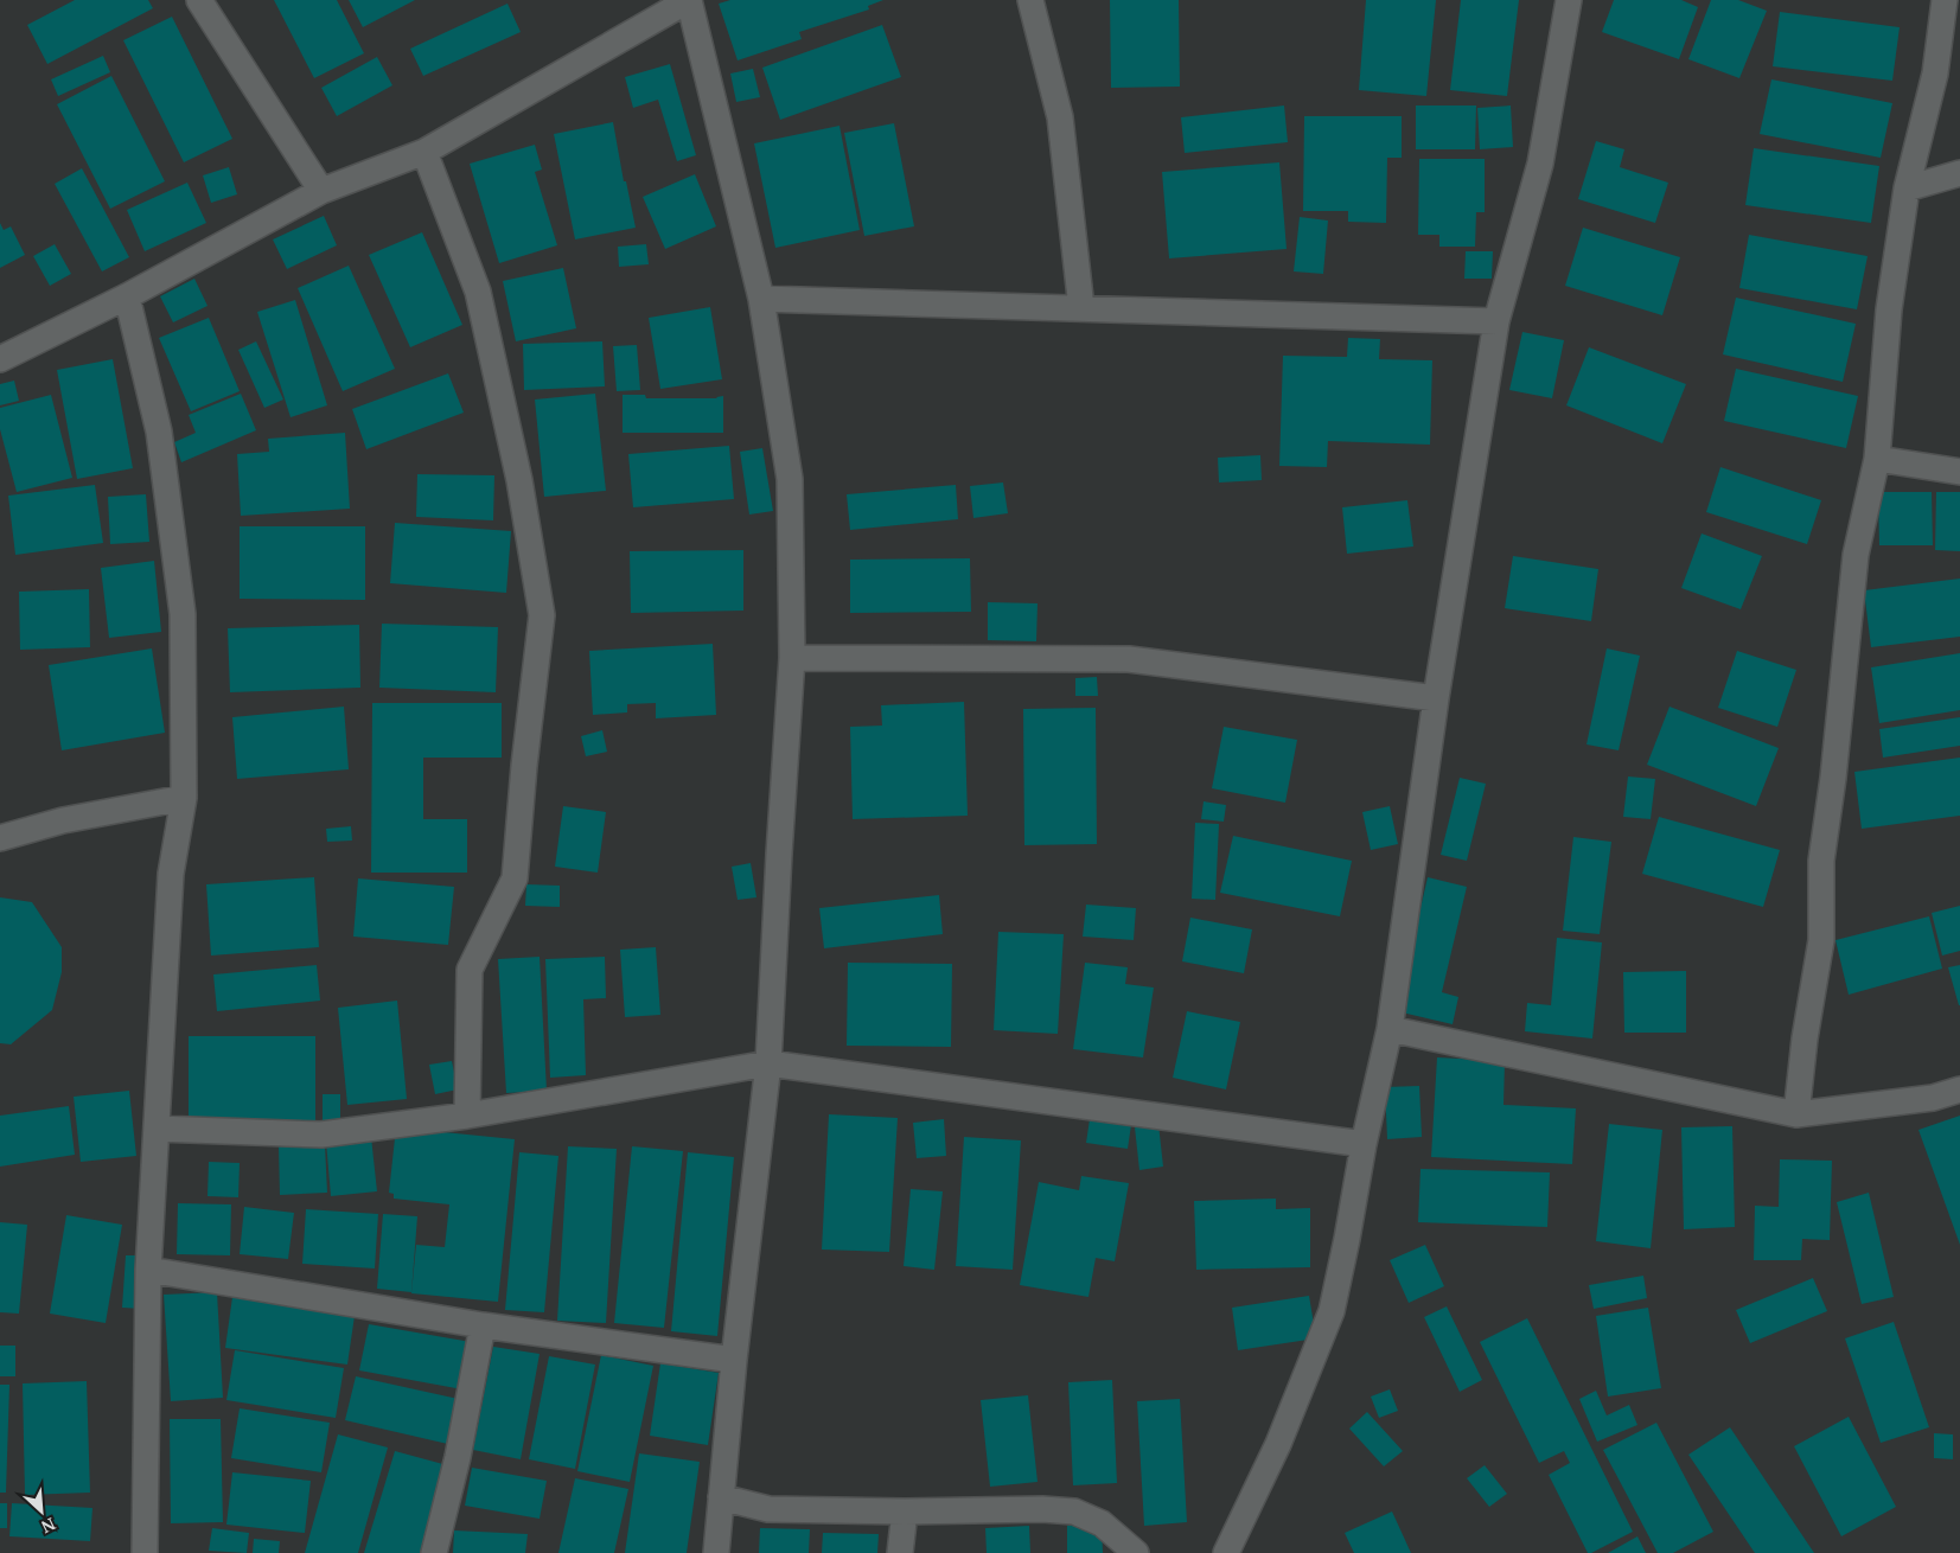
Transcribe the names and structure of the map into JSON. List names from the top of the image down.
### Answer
{
  "north": "bottom right"
}
